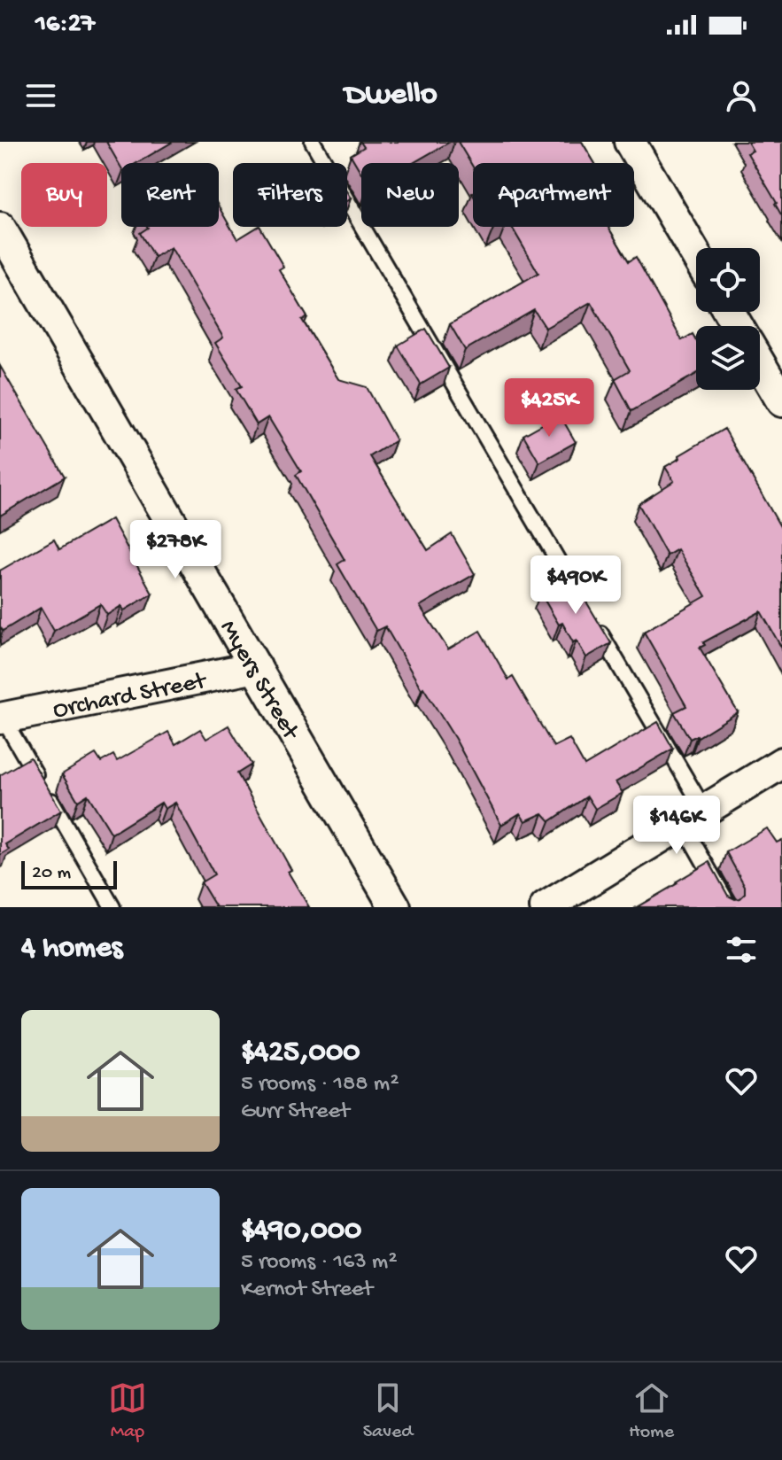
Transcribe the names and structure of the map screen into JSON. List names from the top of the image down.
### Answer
{
  "streets": {
    "street": ["Myers Street", "Orchard Street"]
  },
  "crossings": [
    ["Myers Street", "Orchard Street"]
  ],
  "scale_bar": "20 m",
  "page": {
    "status": "16:27",
    "header": "Dwello",
    "chip": [
      "Buy",
      "Rent",
      "Filters",
      "New",
      "Apartment"
    ],
    "price": [
      "$425K",
      "$278K",
      "$490K",
      "$146K"
    ],
    "scale": "20 m",
    "heading": "4 homes",
    "list": [
      {
        "name": "$425,000",
        "note": "5 rooms · 188 m² · Gurr Street"
      },
      {
        "name": "$490,000",
        "note": "5 rooms · 163 m² · Kernot Street"
      }
    ],
    "tabs": ["Map", "Saved", "Home"]
  }
}
